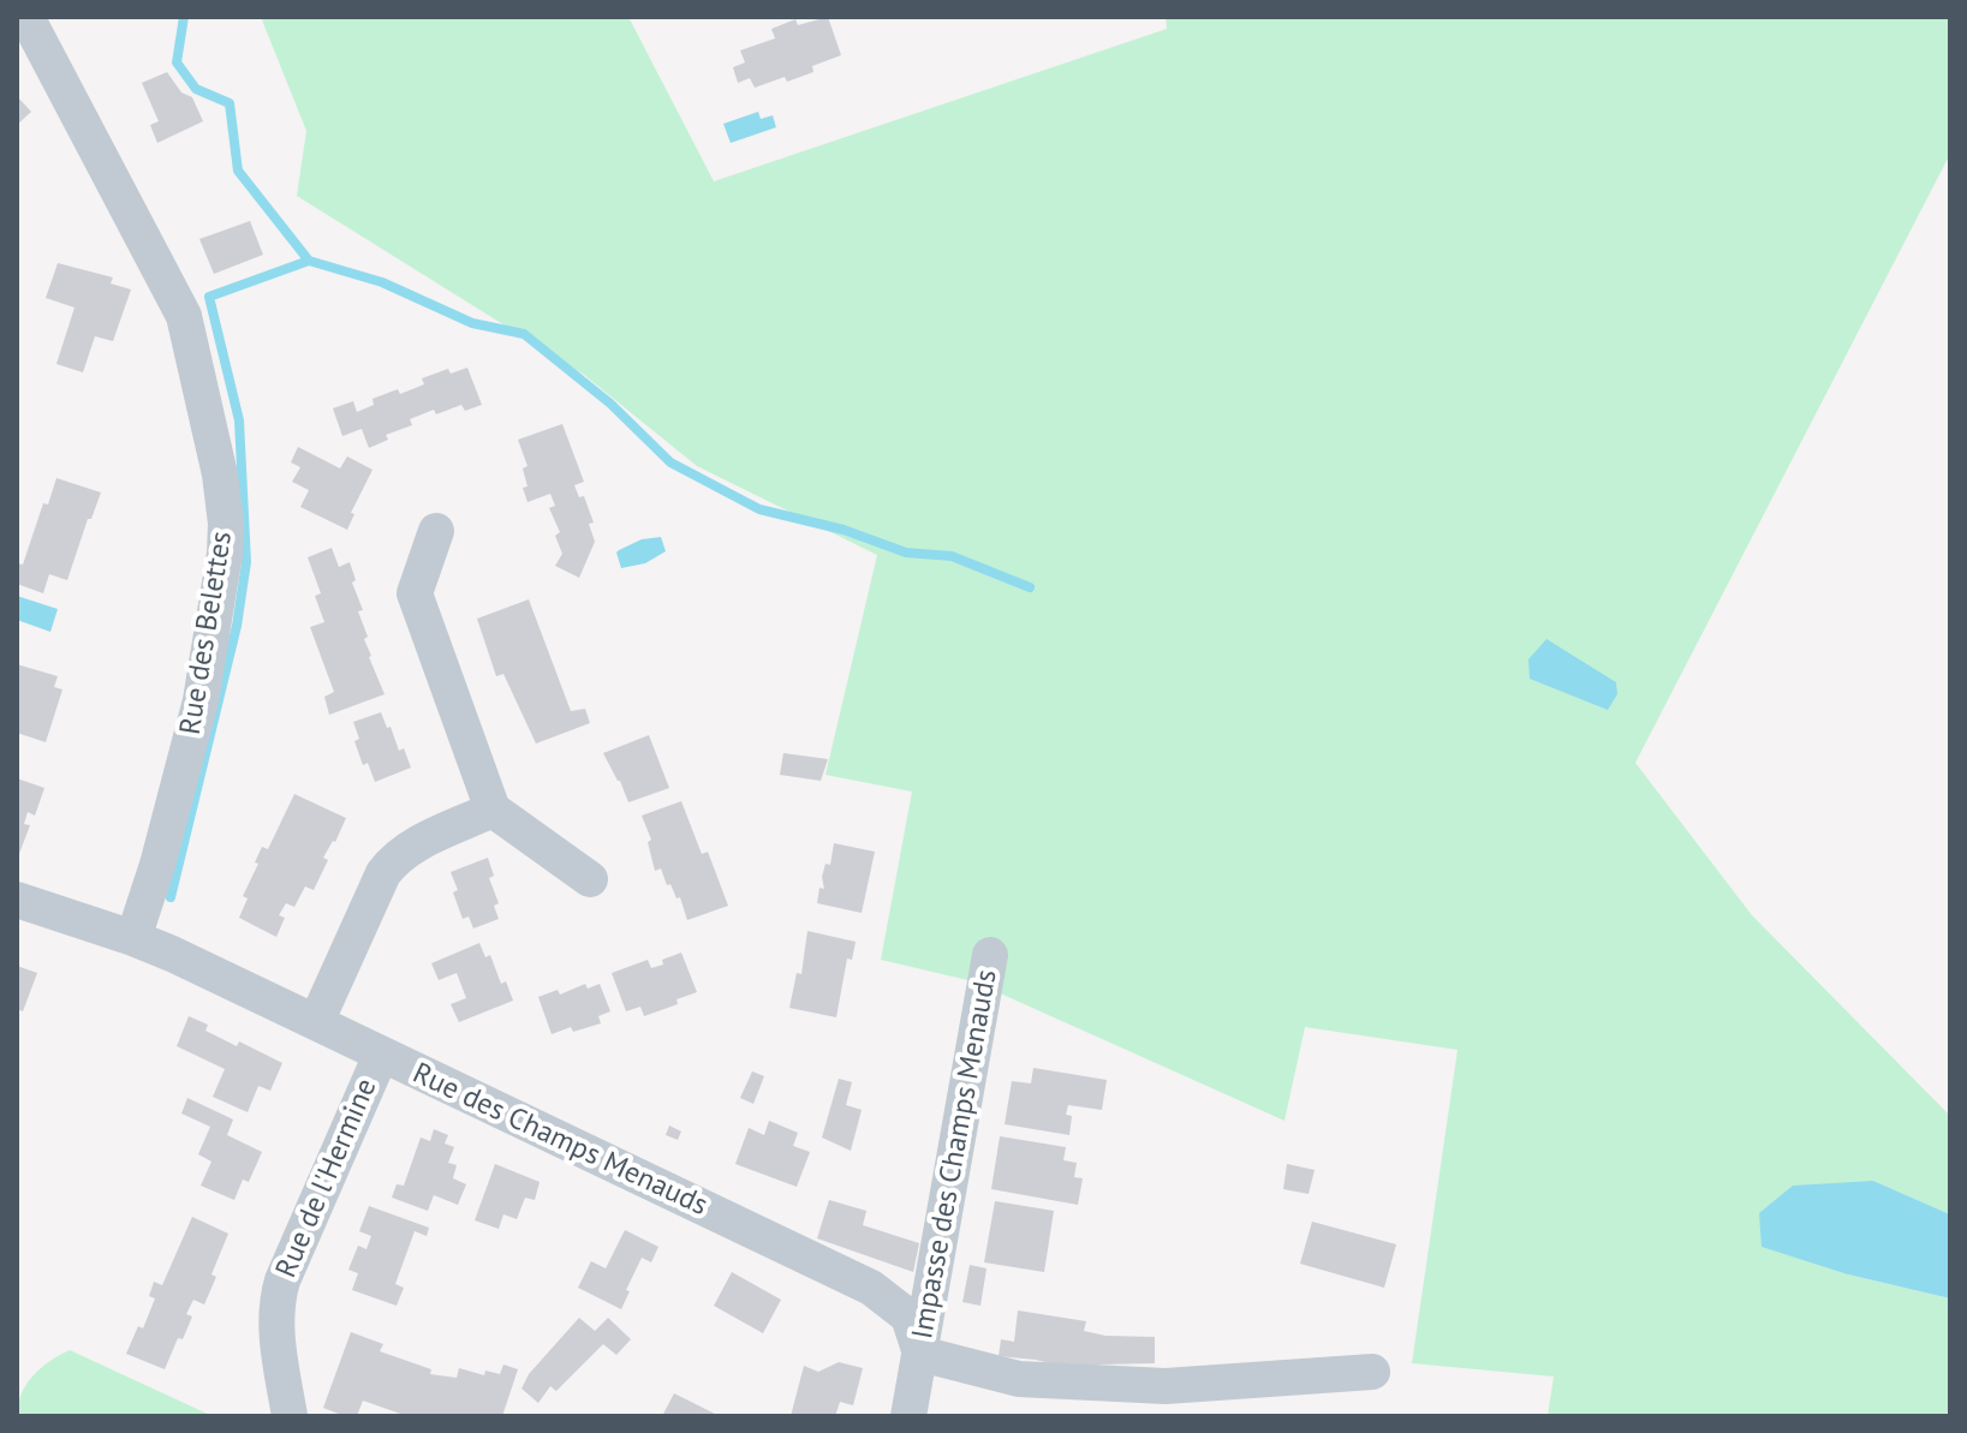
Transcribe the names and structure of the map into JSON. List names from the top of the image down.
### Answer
{
  "streets": {
    "street": [
      "Rue des Belettes",
      "Rue des Champs Menauds",
      "Impasse des Champs Menauds",
      "Rue de l'Hermine"
    ]
  },
  "crossings": [
    ["Rue des Belettes", "Rue des Champs Menauds"],
    ["Rue des Champs Menauds", "Impasse des Champs Menauds"],
    ["Rue des Champs Menauds", "Rue de l'Hermine"]
  ]
}
